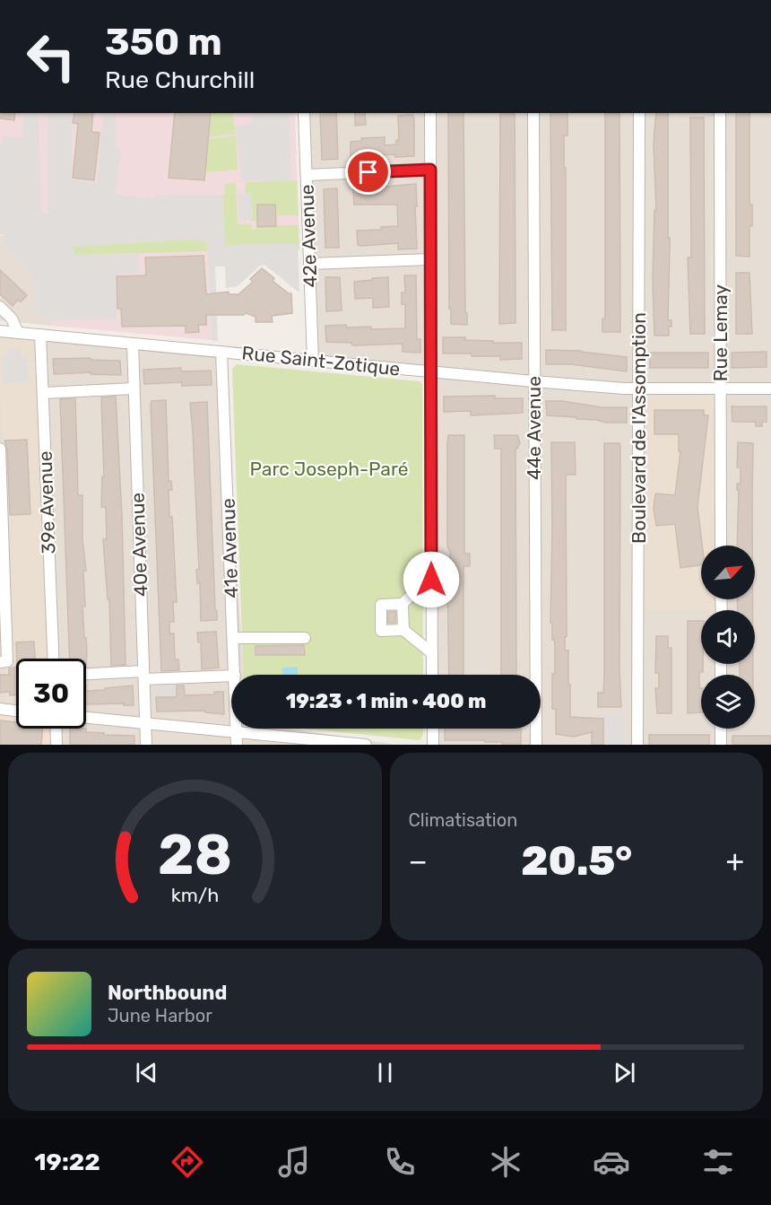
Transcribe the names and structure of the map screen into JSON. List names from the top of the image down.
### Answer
{
  "streets": {
    "street": [
      "42e Avenue",
      "Rue Lemay",
      "Rue Saint-Zotique",
      "44e Avenue",
      "Boulevard de l'Assomption",
      "39e Avenue",
      "40e Avenue",
      "41e Avenue"
    ]
  },
  "crossings": [
    ["42e Avenue", "Rue Saint-Zotique"],
    ["Rue Lemay", "Rue Saint-Zotique"],
    ["Rue Saint-Zotique", "44e Avenue"],
    ["Rue Saint-Zotique", "Boulevard de l'Assomption"],
    ["Rue Saint-Zotique", "39e Avenue"],
    ["Rue Saint-Zotique", "40e Avenue"],
    ["Rue Saint-Zotique", "41e Avenue"]
  ],
  "parks": ["Parc Joseph-Paré"],
  "north": "top right",
  "page": {
    "turn": ["350 m", "Rue Churchill"],
    "limit": "30",
    "trip": "19:23 · 1 min · 400 m",
    "tile": "Climatisation",
    "heat": ["−", "20.5°", "+"],
    "song": ["Northbound", "June Harbor"],
    "tabs": "19:22",
    "gauge": ["28", "km/h"]
  }
}
